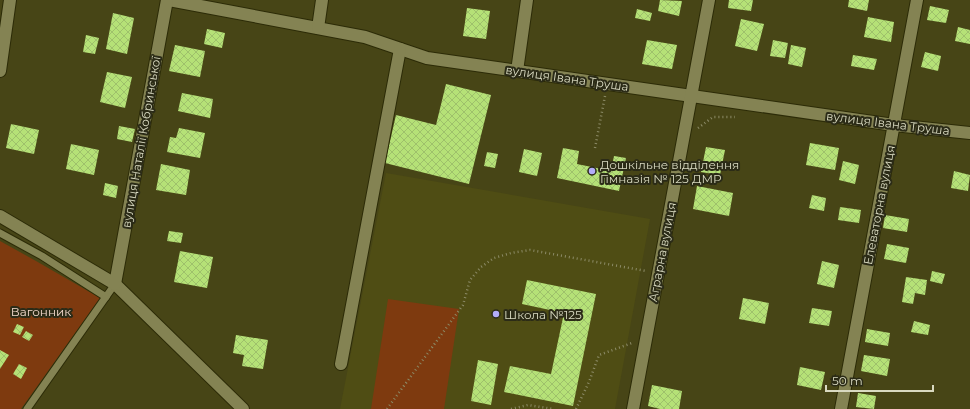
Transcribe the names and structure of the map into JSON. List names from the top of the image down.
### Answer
{
  "streets": {
    "street": [
      "вулиця Івана Труша",
      "вулиця Наталії Кобринської",
      "Елеваторна вулиця",
      "Аграрна вулиця"
    ]
  },
  "crossings": [
    ["вулиця Івана Труша", "вулиця Наталії Кобринської"],
    ["вулиця Івана Труша", "Елеваторна вулиця"],
    ["вулиця Івана Труша", "Аграрна вулиця"]
  ],
  "parks": ["Вагонник"],
  "places": ["Дошкільне відділення Гімназія № 125 ДМР", "Школа №125"],
  "scale_bar": "50 m"
}
